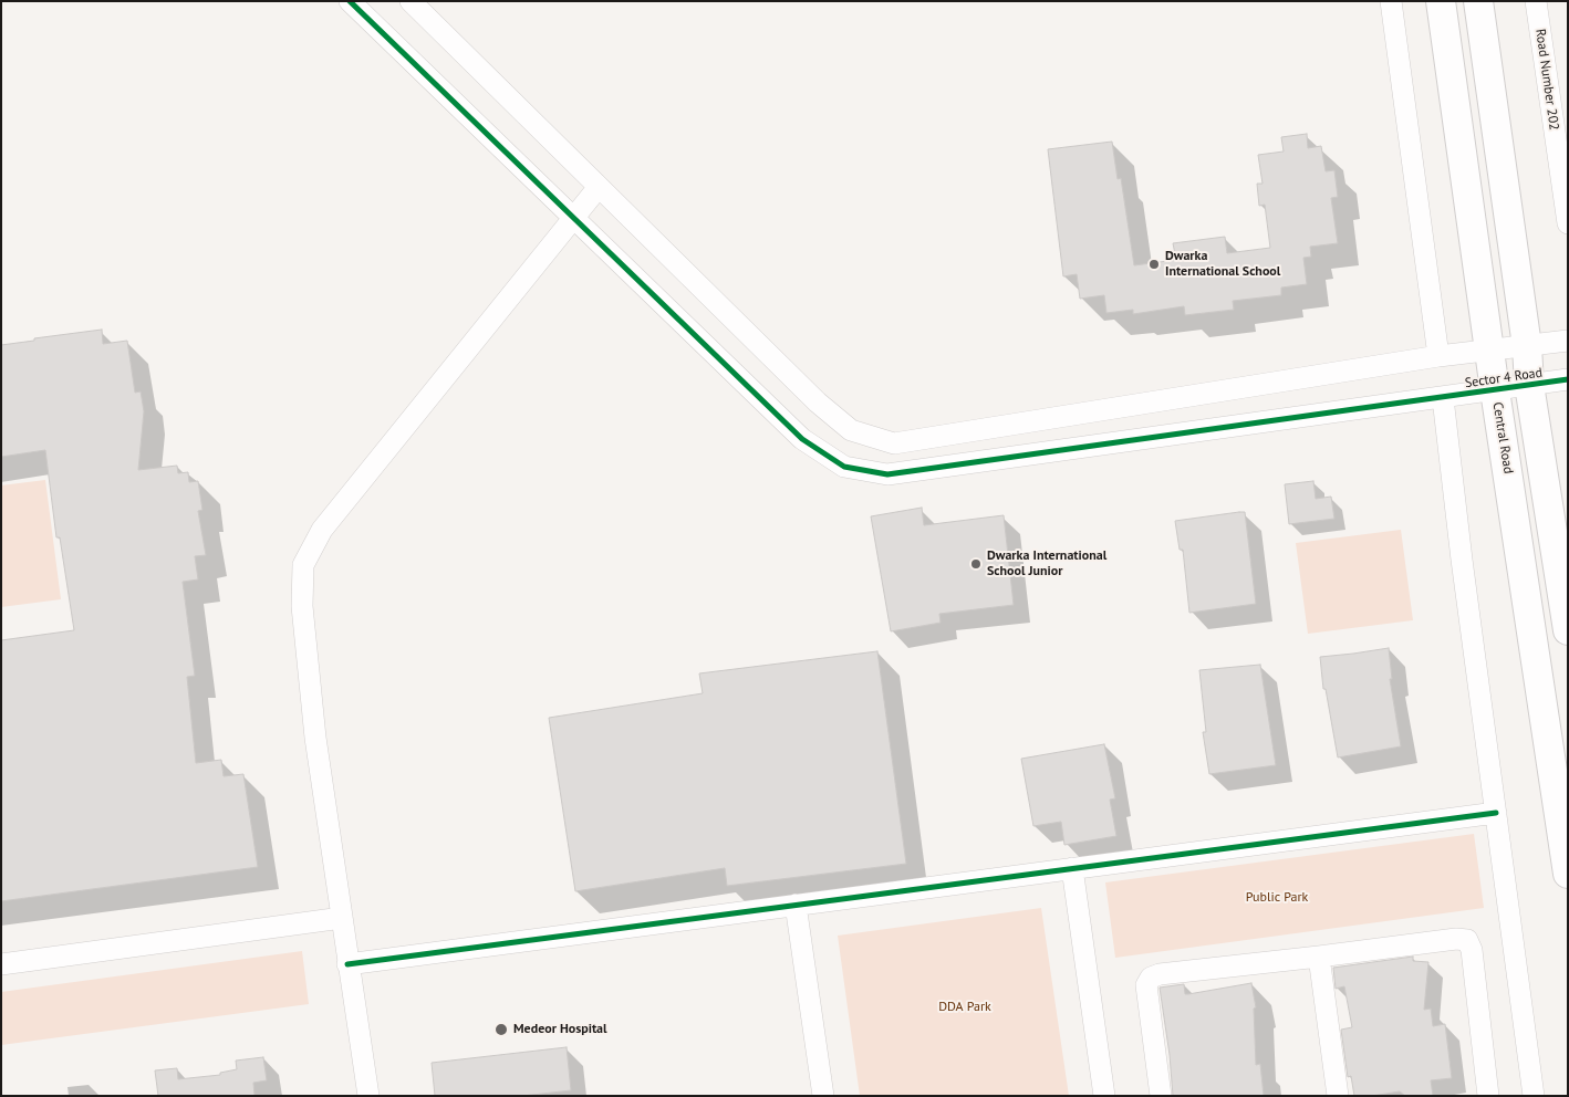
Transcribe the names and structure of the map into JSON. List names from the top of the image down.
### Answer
{
  "streets": {
    "main road": ["Central Road"],
    "street": ["Road Number 202", "Sector 4 Road"]
  },
  "crossings": [
    ["Sector 4 Road", "Central Road"]
  ],
  "parks": ["Public Park", "DDA Park"],
  "places": ["Dwarka International School", "Dwarka International School Junior", "Medeor Hospital"]
}
